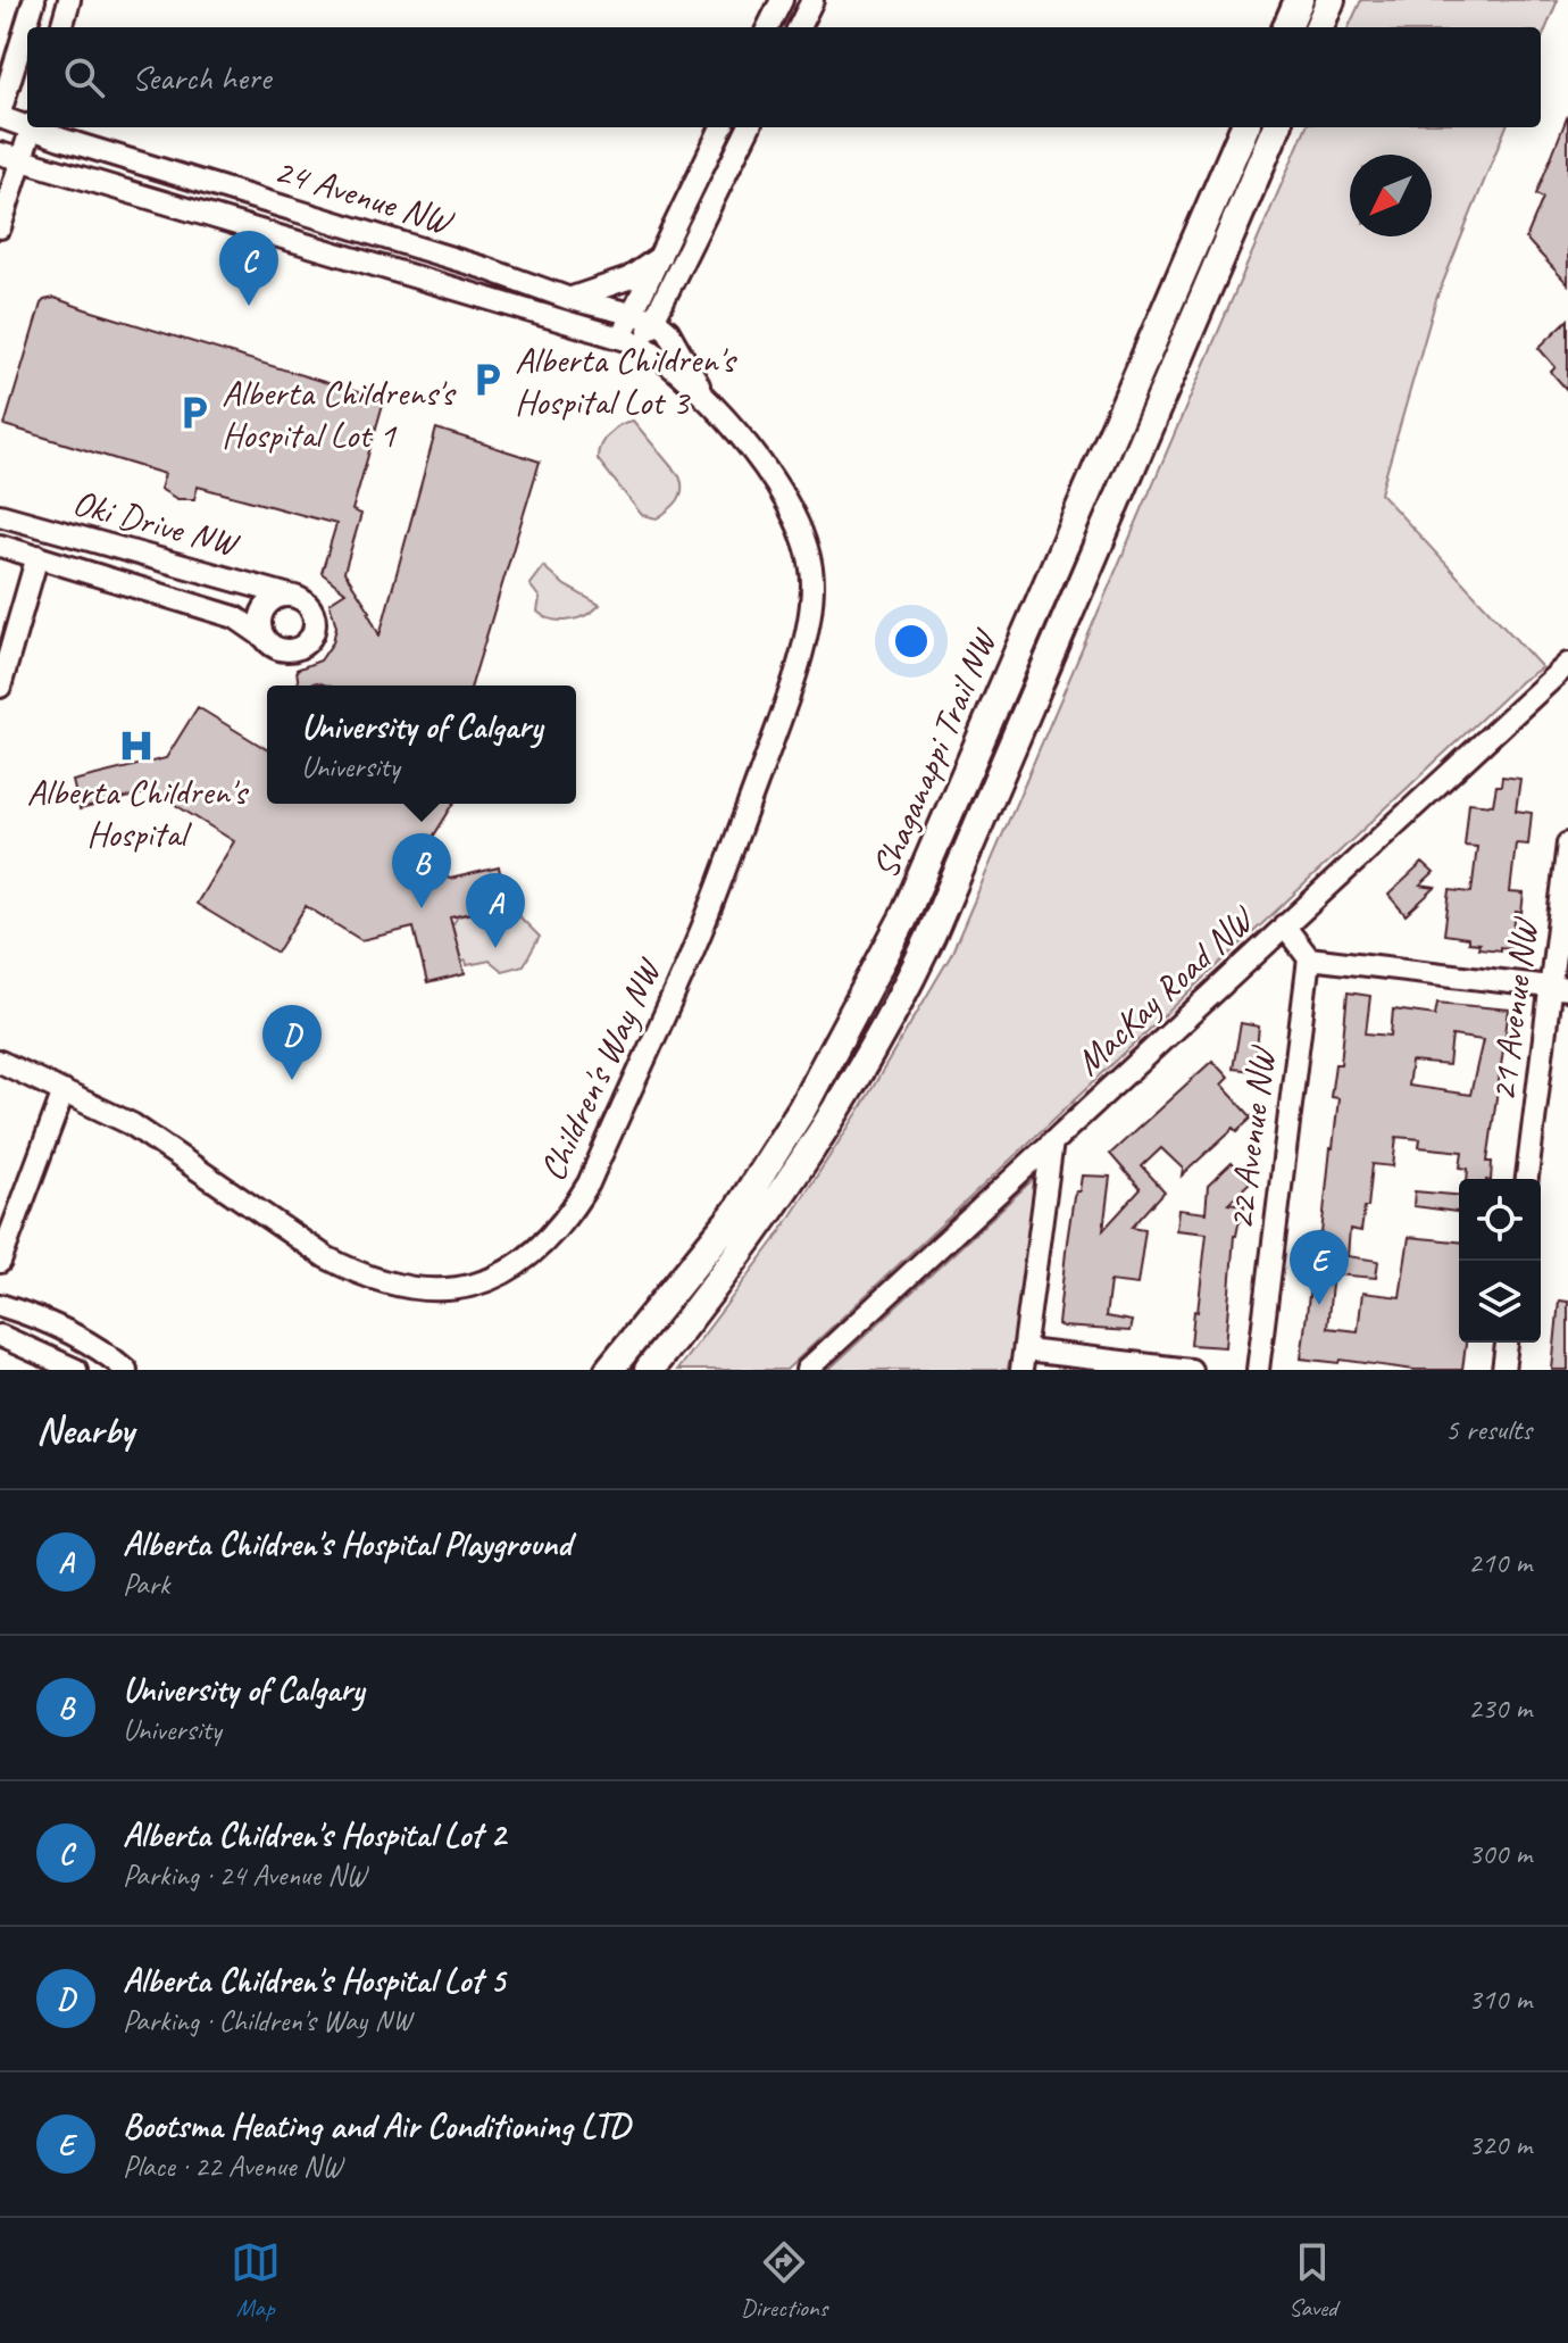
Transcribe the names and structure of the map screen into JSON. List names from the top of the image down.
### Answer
{
  "streets": {
    "main road": ["Shaganappi Trail NW"],
    "street": [
      "24 Avenue NW",
      "Oki Drive NW",
      "MacKay Road NW",
      "21 Avenue NW",
      "Children's Way NW",
      "22 Avenue NW"
    ]
  },
  "crossings": [
    ["24 Avenue NW", "Children's Way NW"]
  ],
  "places": {
    "parking": ["Alberta Children's Hospital Lot 3", "Alberta Childrens's Hospital Lot 1"],
    "hospital": ["Alberta Children's Hospital"]
  },
  "north": "bottom left",
  "page": {
    "search": "Search here",
    "pins": [
      "C",
      "B",
      "A",
      "D",
      "E"
    ],
    "popup": ["University of Calgary", "University"],
    "heading": ["Nearby", "5 results"],
    "list": [
      {
        "mark": "A",
        "name": "Alberta Children's Hospital Playground",
        "note": "Park",
        "value": "210 m"
      },
      {
        "mark": "B",
        "name": "University of Calgary",
        "note": "University",
        "value": "230 m"
      },
      {
        "mark": "C",
        "name": "Alberta Children's Hospital Lot 2",
        "note": "Parking · 24 Avenue NW",
        "value": "300 m"
      },
      {
        "mark": "D",
        "name": "Alberta Children's Hospital Lot 5",
        "note": "Parking · Children's Way NW",
        "value": "310 m"
      },
      {
        "mark": "E",
        "name": "Bootsma Heating and Air Conditioning LTD",
        "note": "Place · 22 Avenue NW",
        "value": "320 m"
      }
    ],
    "nav": ["Map", "Directions", "Saved"]
  }
}
